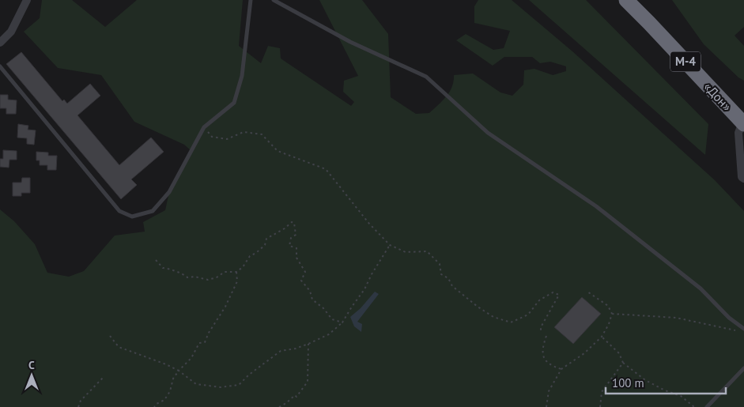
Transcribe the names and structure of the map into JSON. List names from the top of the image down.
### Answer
{
  "streets": {
    "highway": ["М-4", "«Дон»"]
  },
  "scale_bar": "100 m",
  "north": "top"
}
